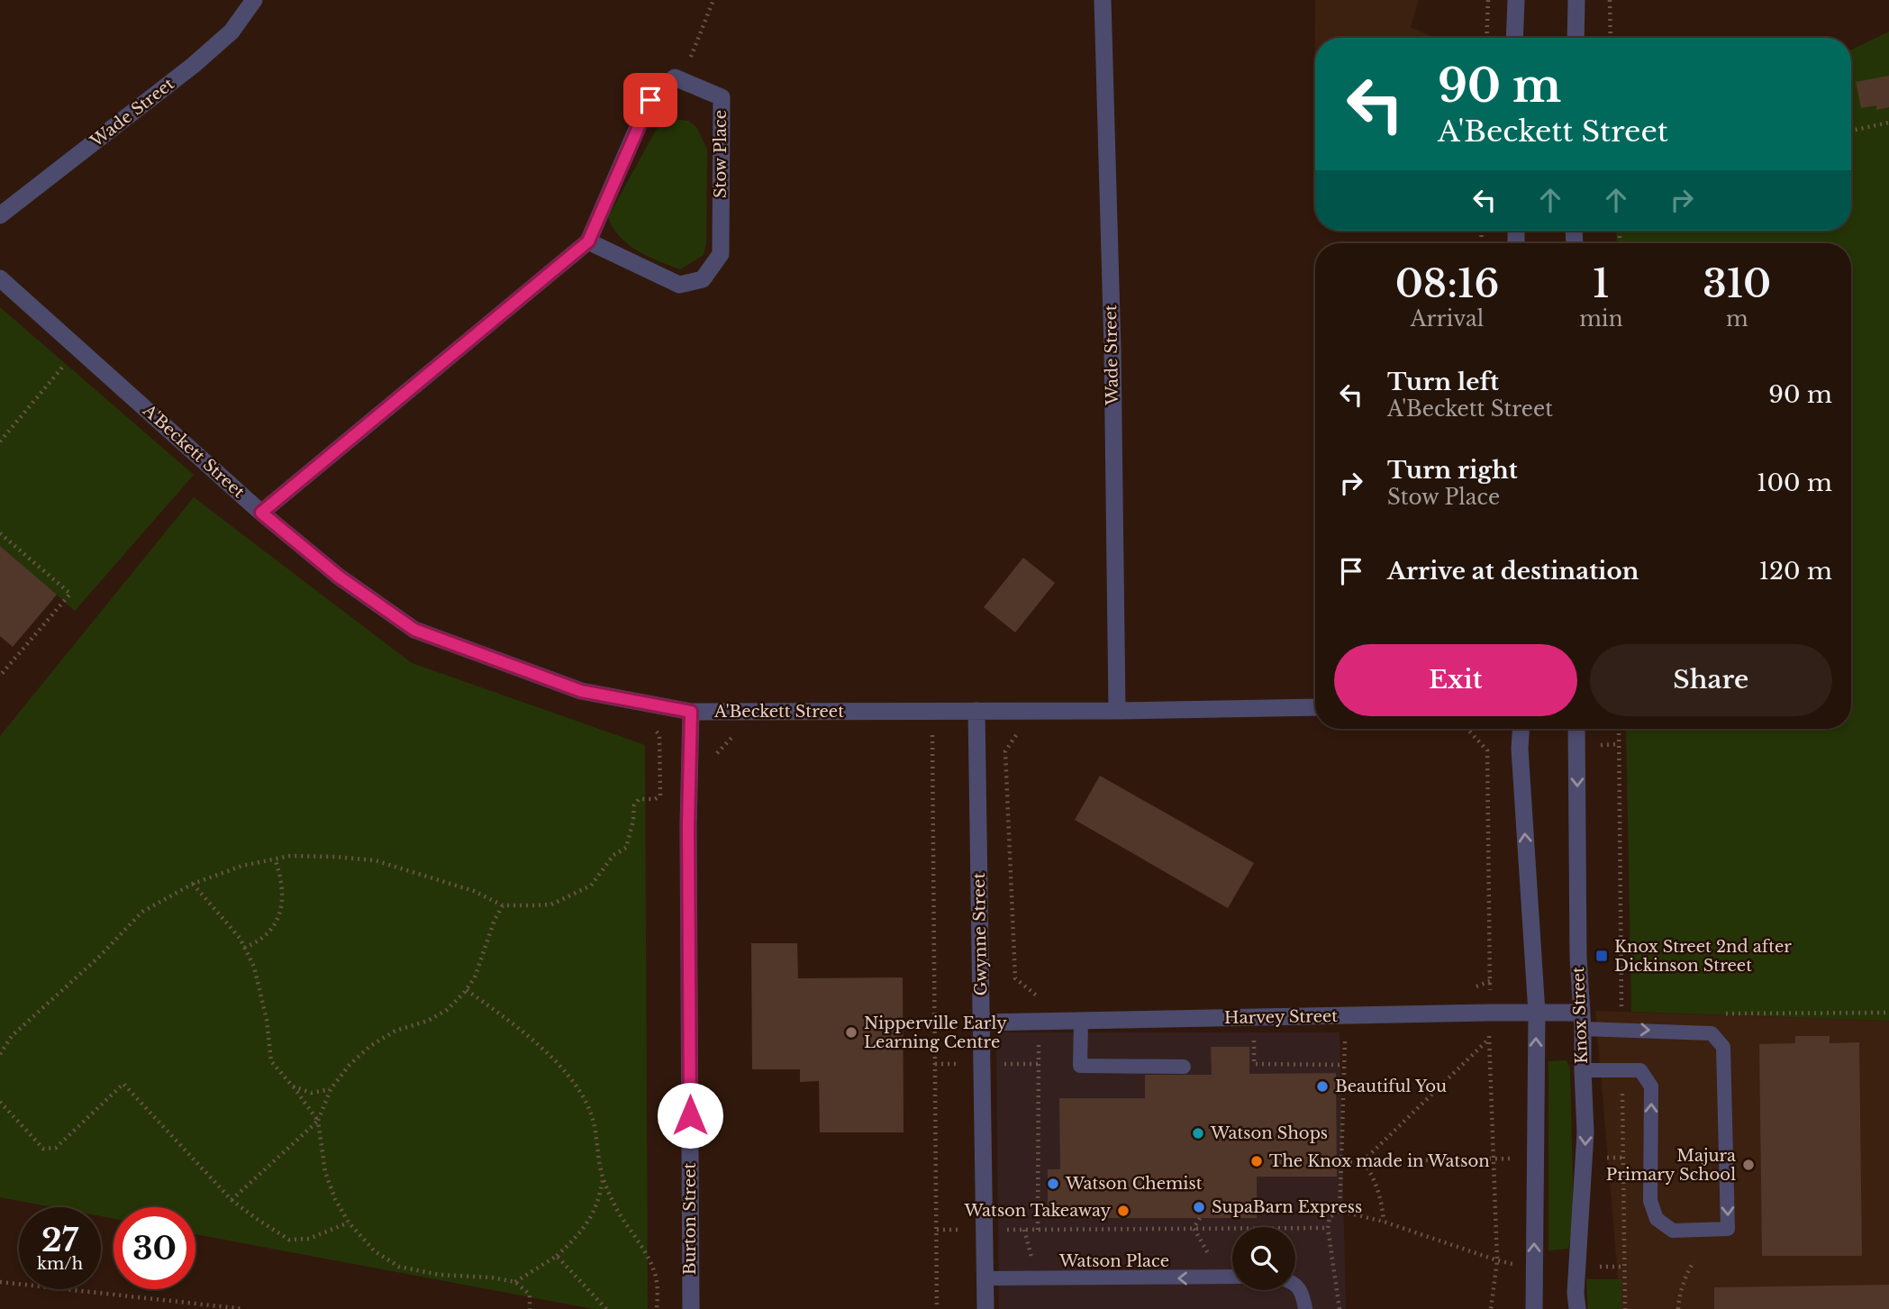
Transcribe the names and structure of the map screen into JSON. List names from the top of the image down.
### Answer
{
  "streets": {
    "street": [
      "Wade Street",
      "Stow Place",
      "A'Beckett Street",
      "Gwynne Street",
      "Knox Street",
      "Harvey Street",
      "Burton Street"
    ],
    "lane": ["Watson Place"]
  },
  "crossings": [
    ["Wade Street", "A'Beckett Street"],
    ["A'Beckett Street", "Gwynne Street"],
    ["A'Beckett Street", "Burton Street"],
    ["Gwynne Street", "Harvey Street"],
    ["Gwynne Street", "Watson Place"],
    ["Knox Street", "Harvey Street"]
  ],
  "one_way": ["Watson Place"],
  "places": {
    "transit": ["Knox Street 2nd after Dickinson Street"],
    "other": [
      "Nipperville Early Learning Centre",
      "Beautiful You",
      "Watson Shops",
      "The Knox made in Watson",
      "Majura Primary School",
      "Watson Chemist",
      "SupaBarn Express",
      "Watson Takeaway"
    ]
  },
  "page": {
    "turn": ["90 m", "A'Beckett Street"],
    "eta": [
      "08:16",
      "Arrival",
      "1",
      "min",
      "310",
      "m"
    ],
    "list": [
      {
        "name": "Turn left",
        "note": "A'Beckett Street",
        "value": "90 m"
      },
      {
        "name": "Turn right",
        "note": "Stow Place",
        "value": "100 m"
      },
      {
        "name": "Arrive at destination",
        "value": "120 m"
      }
    ],
    "buttons": ["Exit", "Share"],
    "speed": "27 km/h",
    "limit": "30"
  }
}
